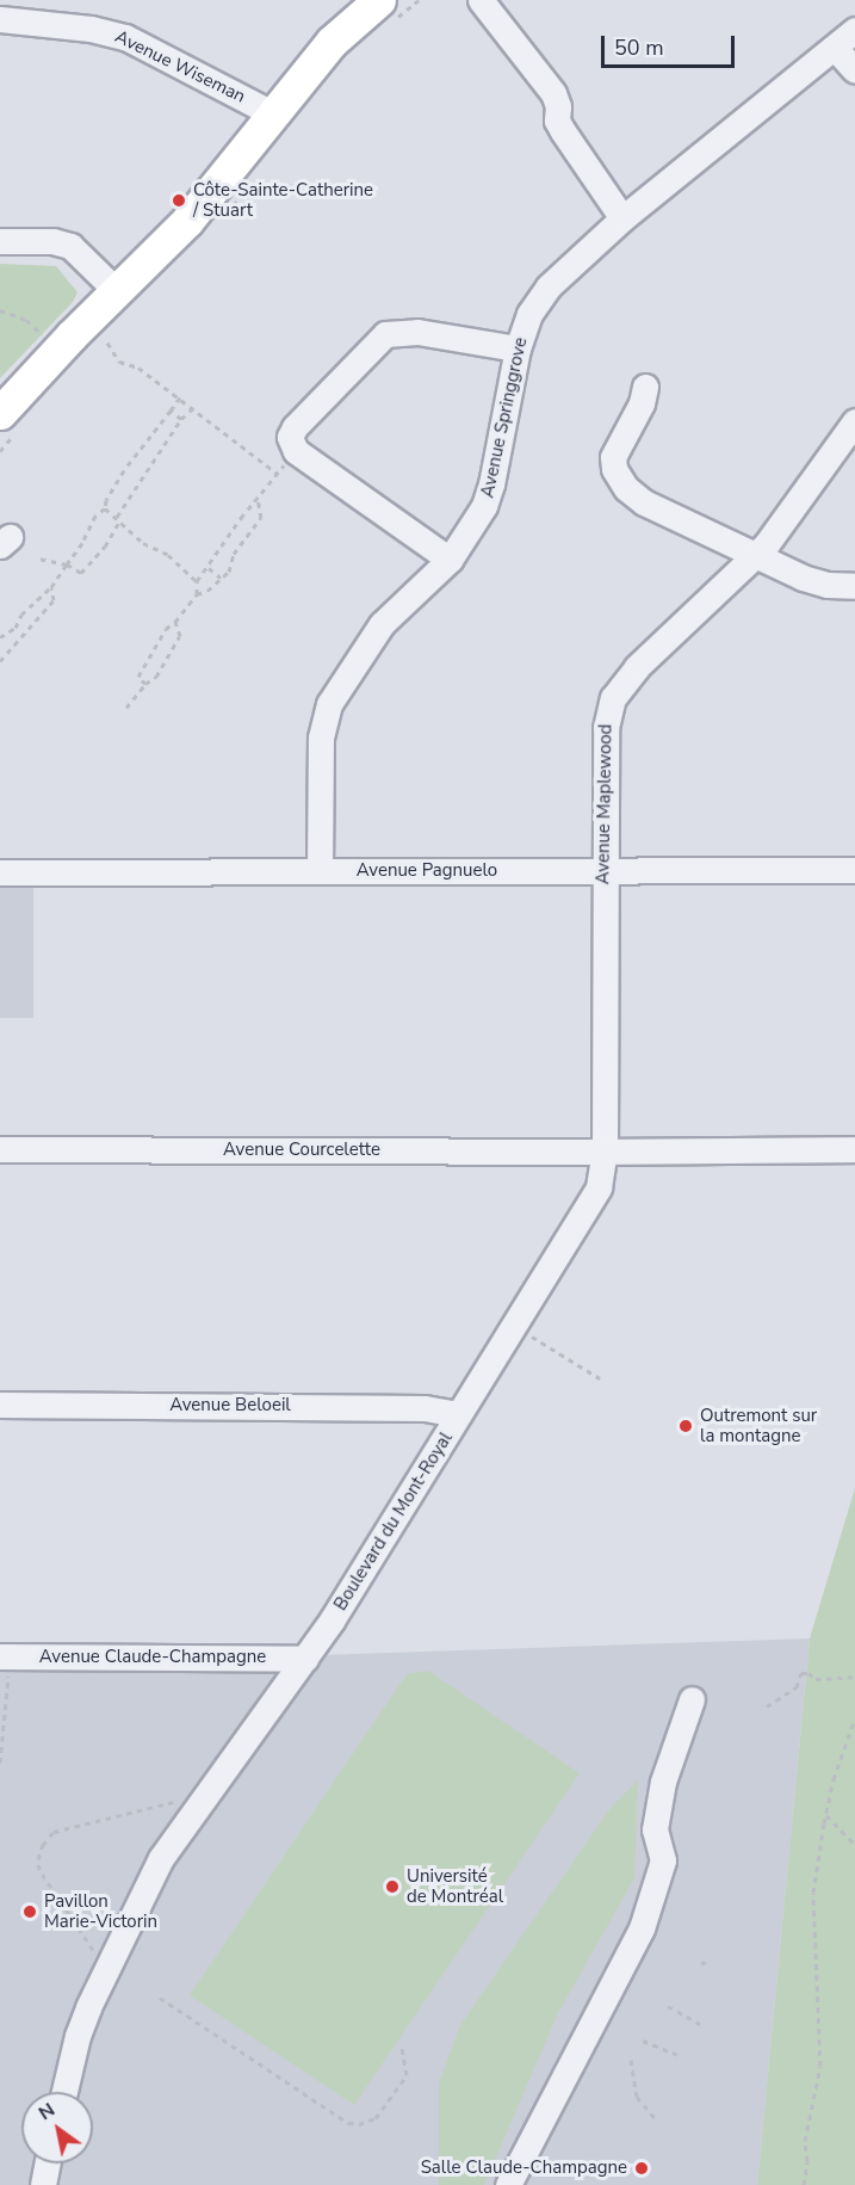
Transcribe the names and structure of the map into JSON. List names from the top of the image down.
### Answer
{
  "streets": {
    "street": [
      "Avenue Wiseman",
      "Avenue Springgrove",
      "Avenue Maplewood",
      "Avenue Pagnuelo",
      "Avenue Courcelette",
      "Avenue Beloeil",
      "Boulevard du Mont-Royal",
      "Avenue Claude-Champagne"
    ]
  },
  "crossings": [
    ["Avenue Springgrove", "Avenue Pagnuelo"],
    ["Avenue Maplewood", "Avenue Pagnuelo"],
    ["Avenue Maplewood", "Avenue Courcelette"],
    ["Avenue Maplewood", "Boulevard du Mont-Royal"],
    ["Avenue Courcelette", "Boulevard du Mont-Royal"],
    ["Avenue Beloeil", "Boulevard du Mont-Royal"],
    ["Boulevard du Mont-Royal", "Avenue Claude-Champagne"]
  ],
  "places": [
    "Côte-Sainte-Catherine / Stuart",
    "Outremont sur la montagne",
    "Université de Montréal",
    "Pavillon Marie-Victorin",
    "Salle Claude-Champagne"
  ],
  "scale_bar": "50 m",
  "north": "top left"
}
